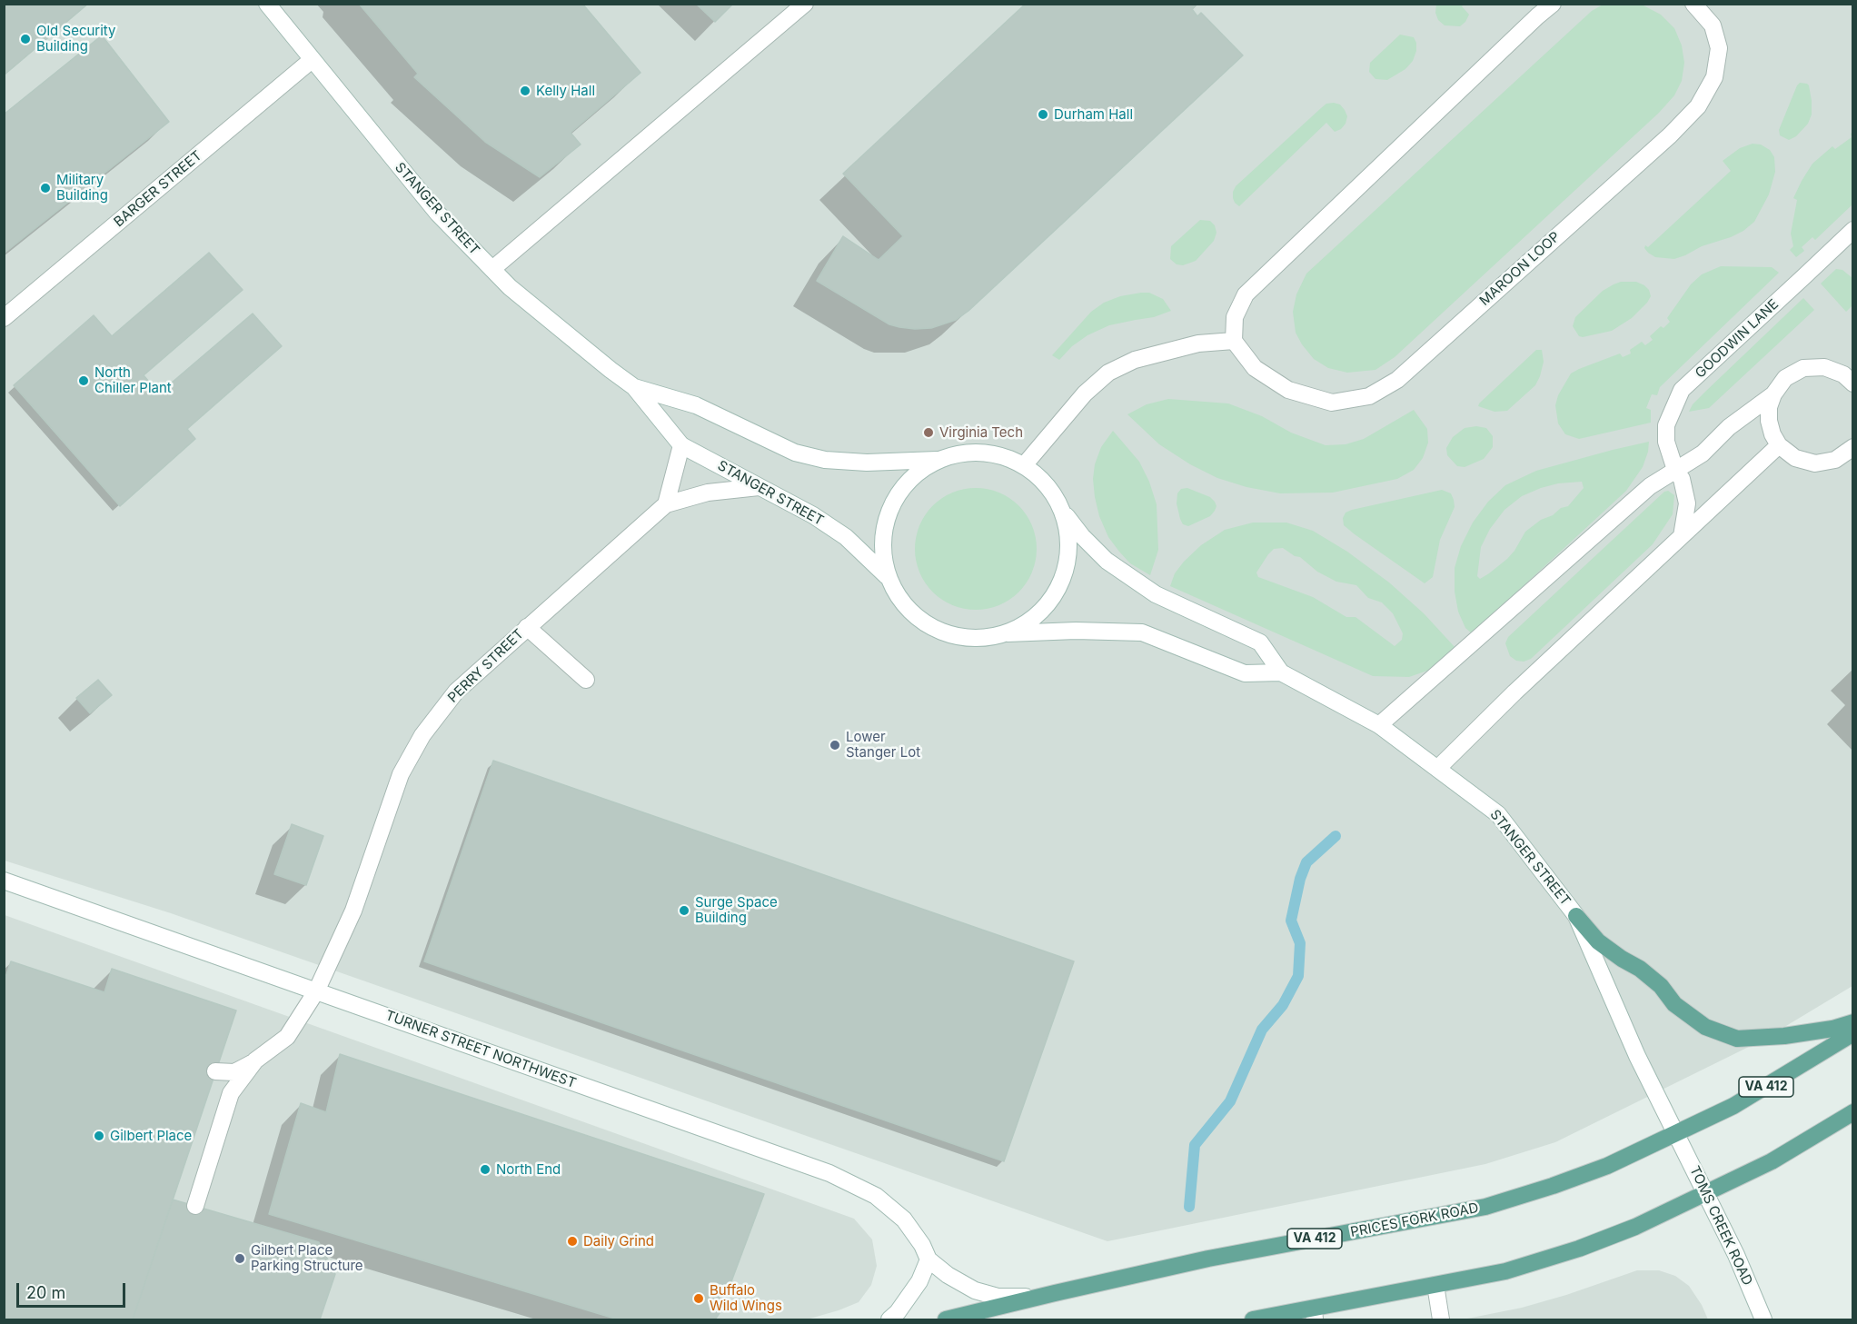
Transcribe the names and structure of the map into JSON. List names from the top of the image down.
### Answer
{
  "streets": {
    "main road": ["VA 412", "PRICES FORK ROAD"],
    "street": [
      "BARGER STREET",
      "STANGER STREET",
      "MAROON LOOP",
      "GOODWIN LANE",
      "PERRY STREET",
      "TURNER STREET NORTHWEST",
      "TOMS CREEK ROAD"
    ]
  },
  "crossings": [
    ["BARGER STREET", "STANGER STREET"],
    ["STANGER STREET", "PERRY STREET"],
    ["STANGER STREET", "PRICES FORK ROAD"],
    ["STANGER STREET", "TOMS CREEK ROAD"],
    ["PERRY STREET", "TURNER STREET NORTHWEST"],
    ["TURNER STREET NORTHWEST", "PRICES FORK ROAD"],
    ["PRICES FORK ROAD", "TOMS CREEK ROAD"]
  ],
  "places": [
    "Old Security Building",
    "Kelly Hall",
    "Durham Hall",
    "Military Building",
    "North Chiller Plant",
    "Virginia Tech",
    "Lower Stanger Lot",
    "Surge Space Building",
    "Gilbert Place",
    "North End",
    "Daily Grind",
    "Gilbert Place Parking Structure",
    "Buffalo Wild Wings"
  ],
  "scale_bar": "20 m"
}
